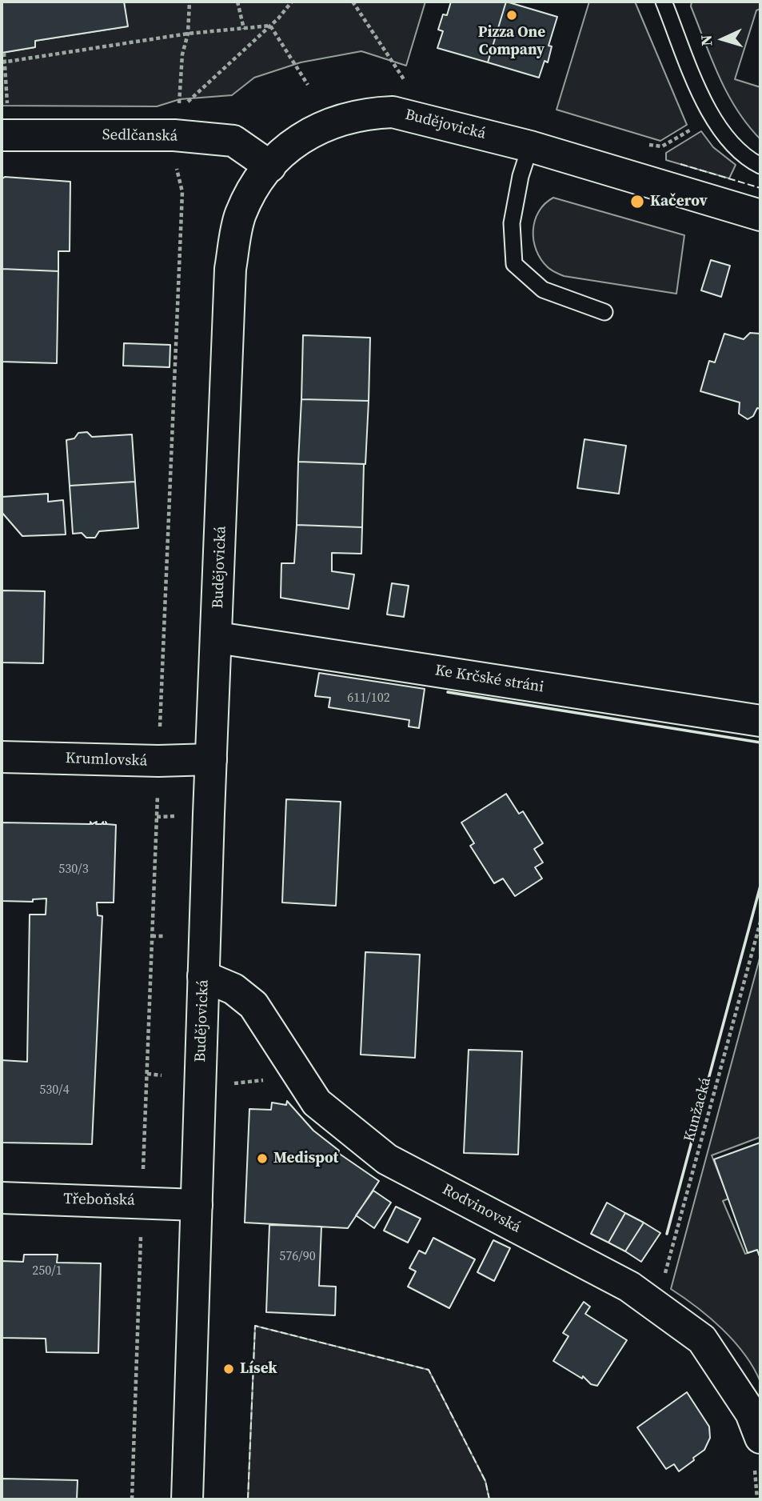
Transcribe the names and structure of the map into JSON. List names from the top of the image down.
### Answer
{
  "streets": {
    "street": [
      "Budějovická",
      "Sedlčanská",
      "Ke Krčské stráni",
      "Krumlovská",
      "Třeboňská",
      "Rodvinovská"
    ],
    "path": ["Kunžacká"]
  },
  "crossings": [
    ["Budějovická", "Sedlčanská"],
    ["Budějovická", "Ke Krčské stráni"],
    ["Budějovická", "Krumlovská"],
    ["Budějovická", "Třeboňská"],
    ["Budějovická", "Rodvinovská"],
    ["Kunžacká", "Rodvinovská"]
  ],
  "places": [
    "Pizza One Company",
    "Kačerov",
    "Medispot",
    "Lísek"
  ],
  "house_numbers": [
    "611/102",
    "530/3",
    "530/4",
    "576/90",
    "250/1"
  ],
  "north": "left"
}
